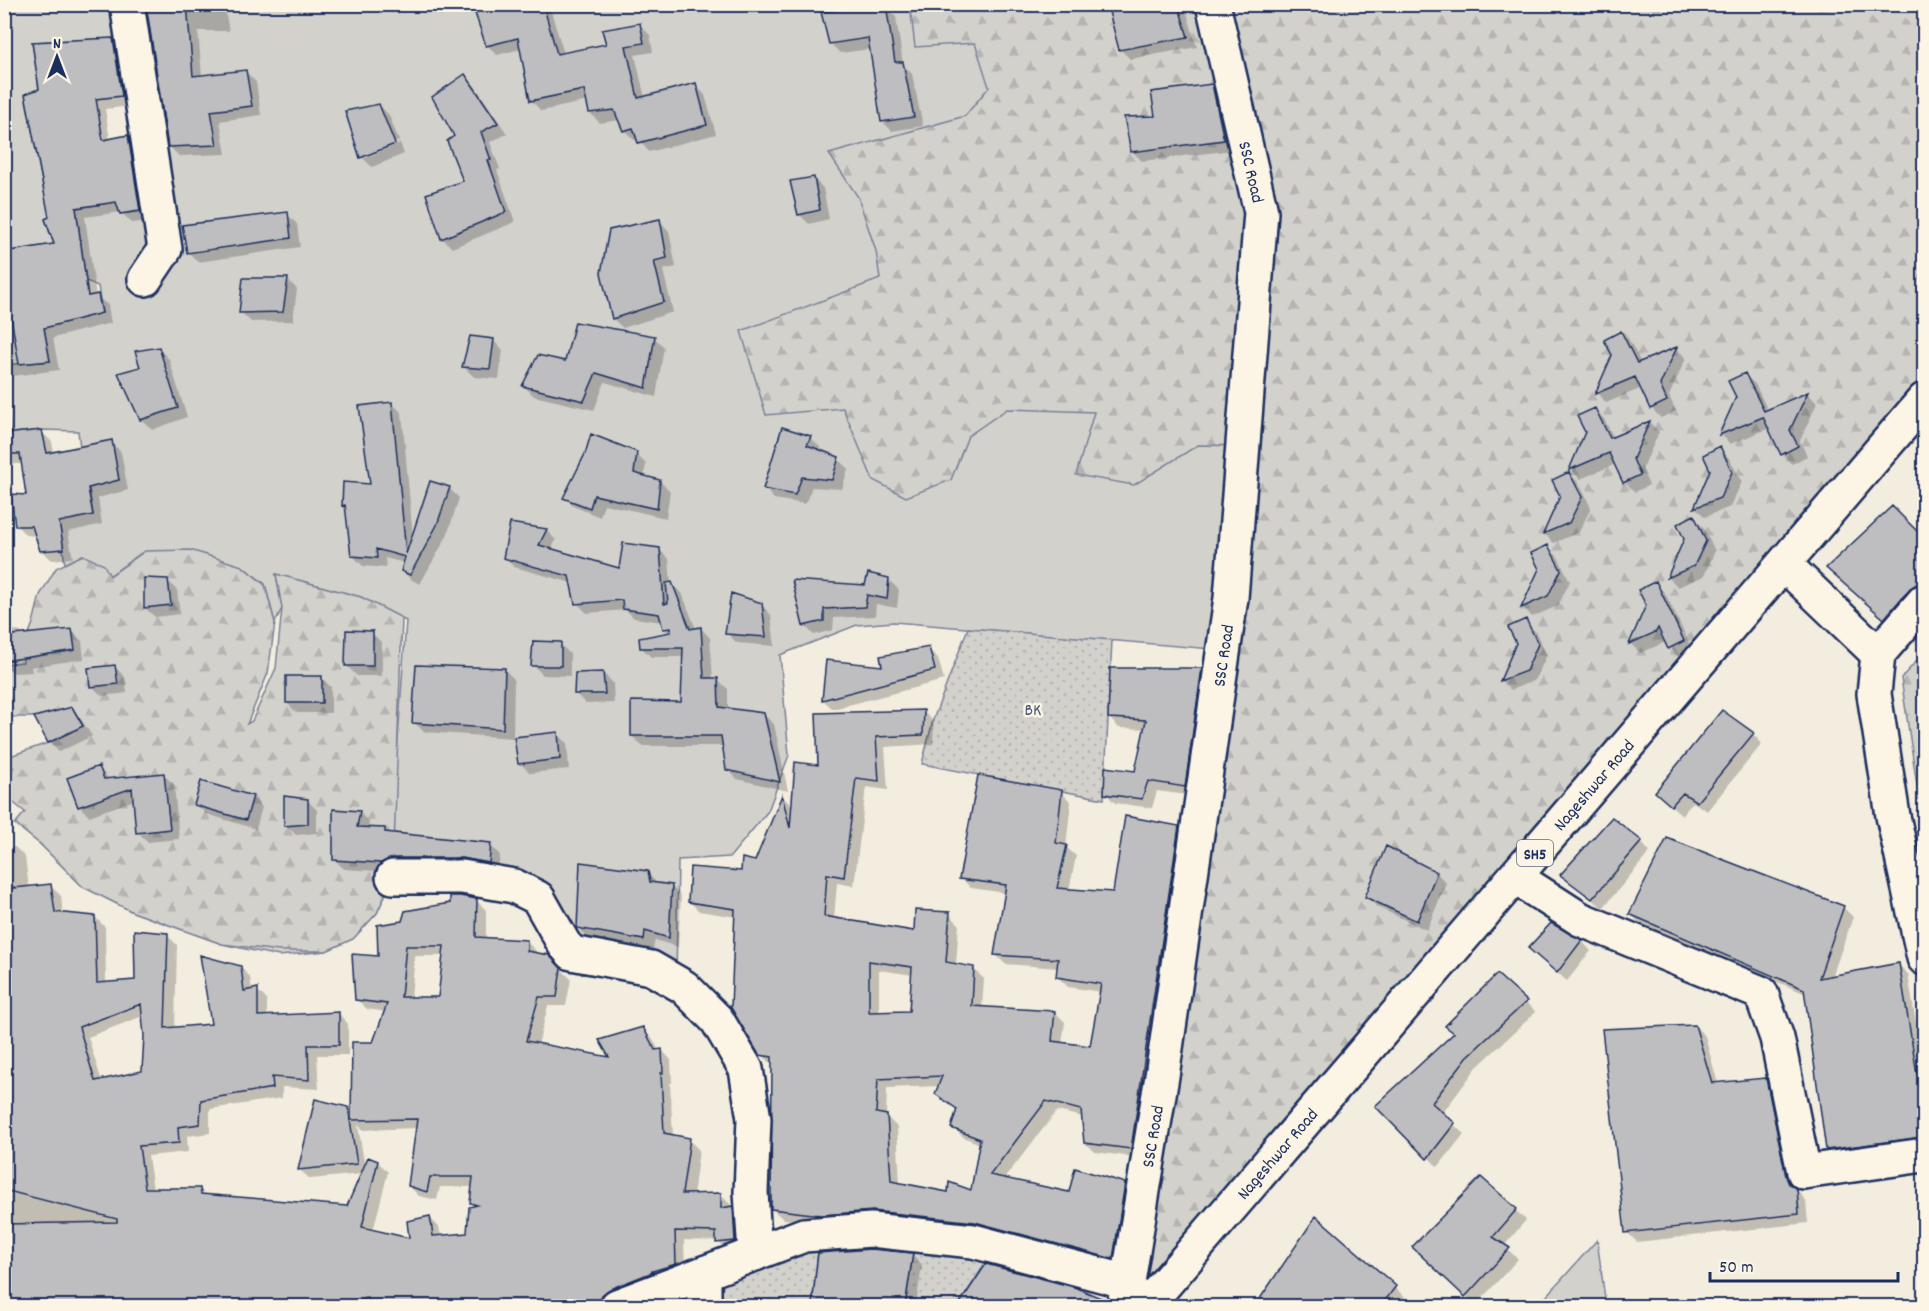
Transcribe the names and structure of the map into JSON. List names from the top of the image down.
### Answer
{
  "streets": {
    "street": ["SSC Road", "Nageshwar Road", "SH5"]
  },
  "crossings": [
    ["SSC Road", "Nageshwar Road"]
  ],
  "parks": ["BK"],
  "scale_bar": "50 m",
  "north": "top"
}
